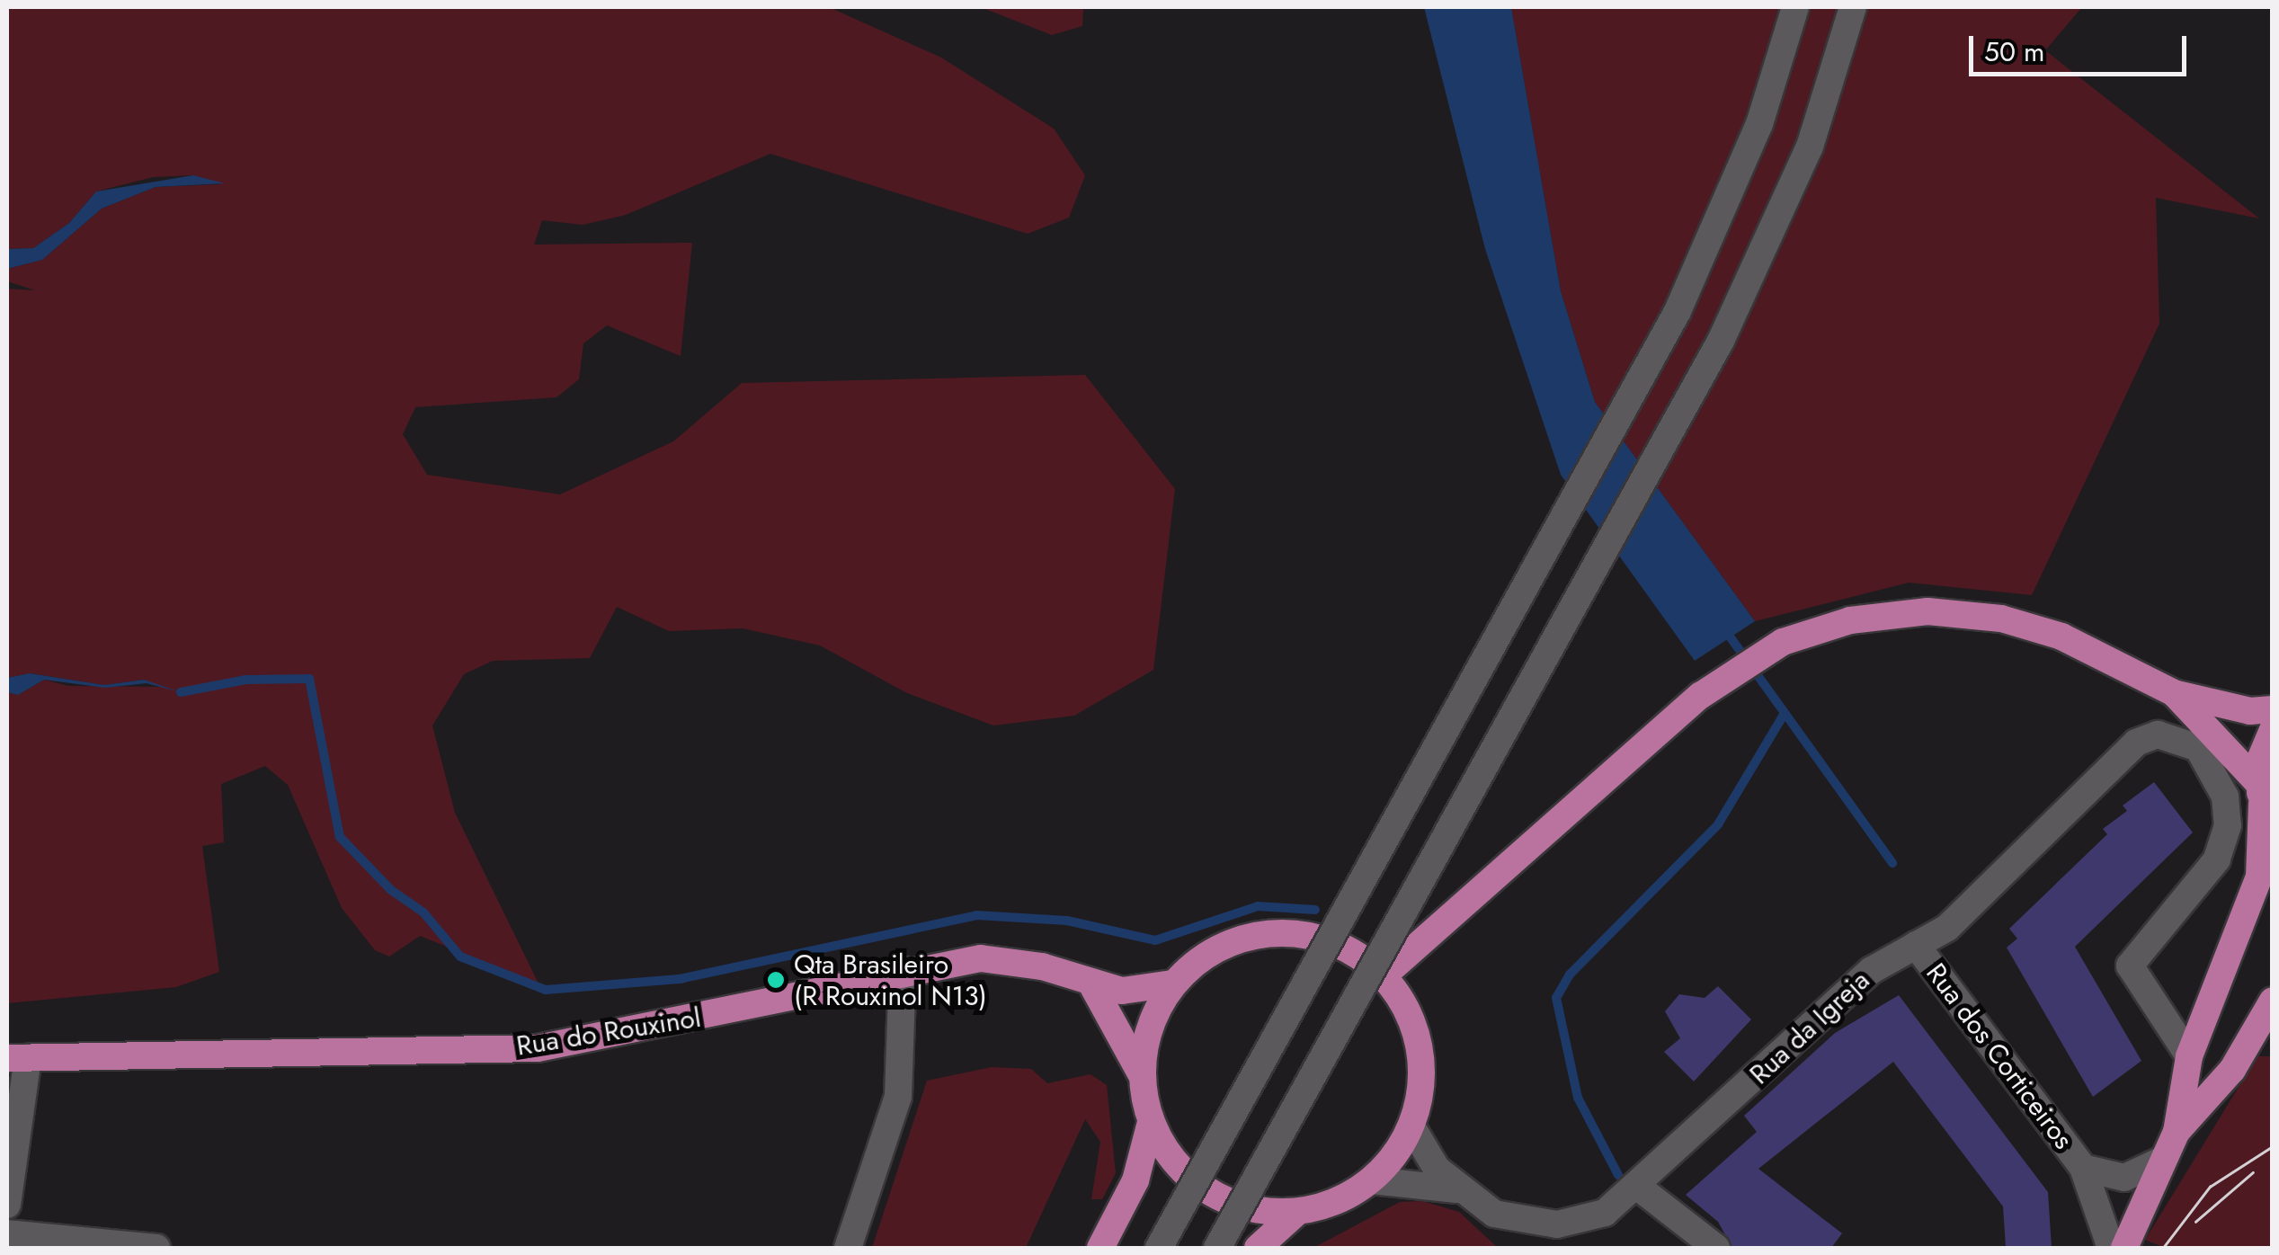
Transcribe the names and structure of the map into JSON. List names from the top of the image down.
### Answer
{
  "streets": {
    "main road": ["Rua do Rouxinol"],
    "street": ["Rua da Igreja", "Rua dos Corticeiros"]
  },
  "crossings": [
    ["Rua da Igreja", "Rua do Rouxinol"],
    ["Rua da Igreja", "Rua dos Corticeiros"]
  ],
  "places": ["Qta Brasileiro (R Rouxinol N13)"],
  "scale_bar": "50 m"
}
